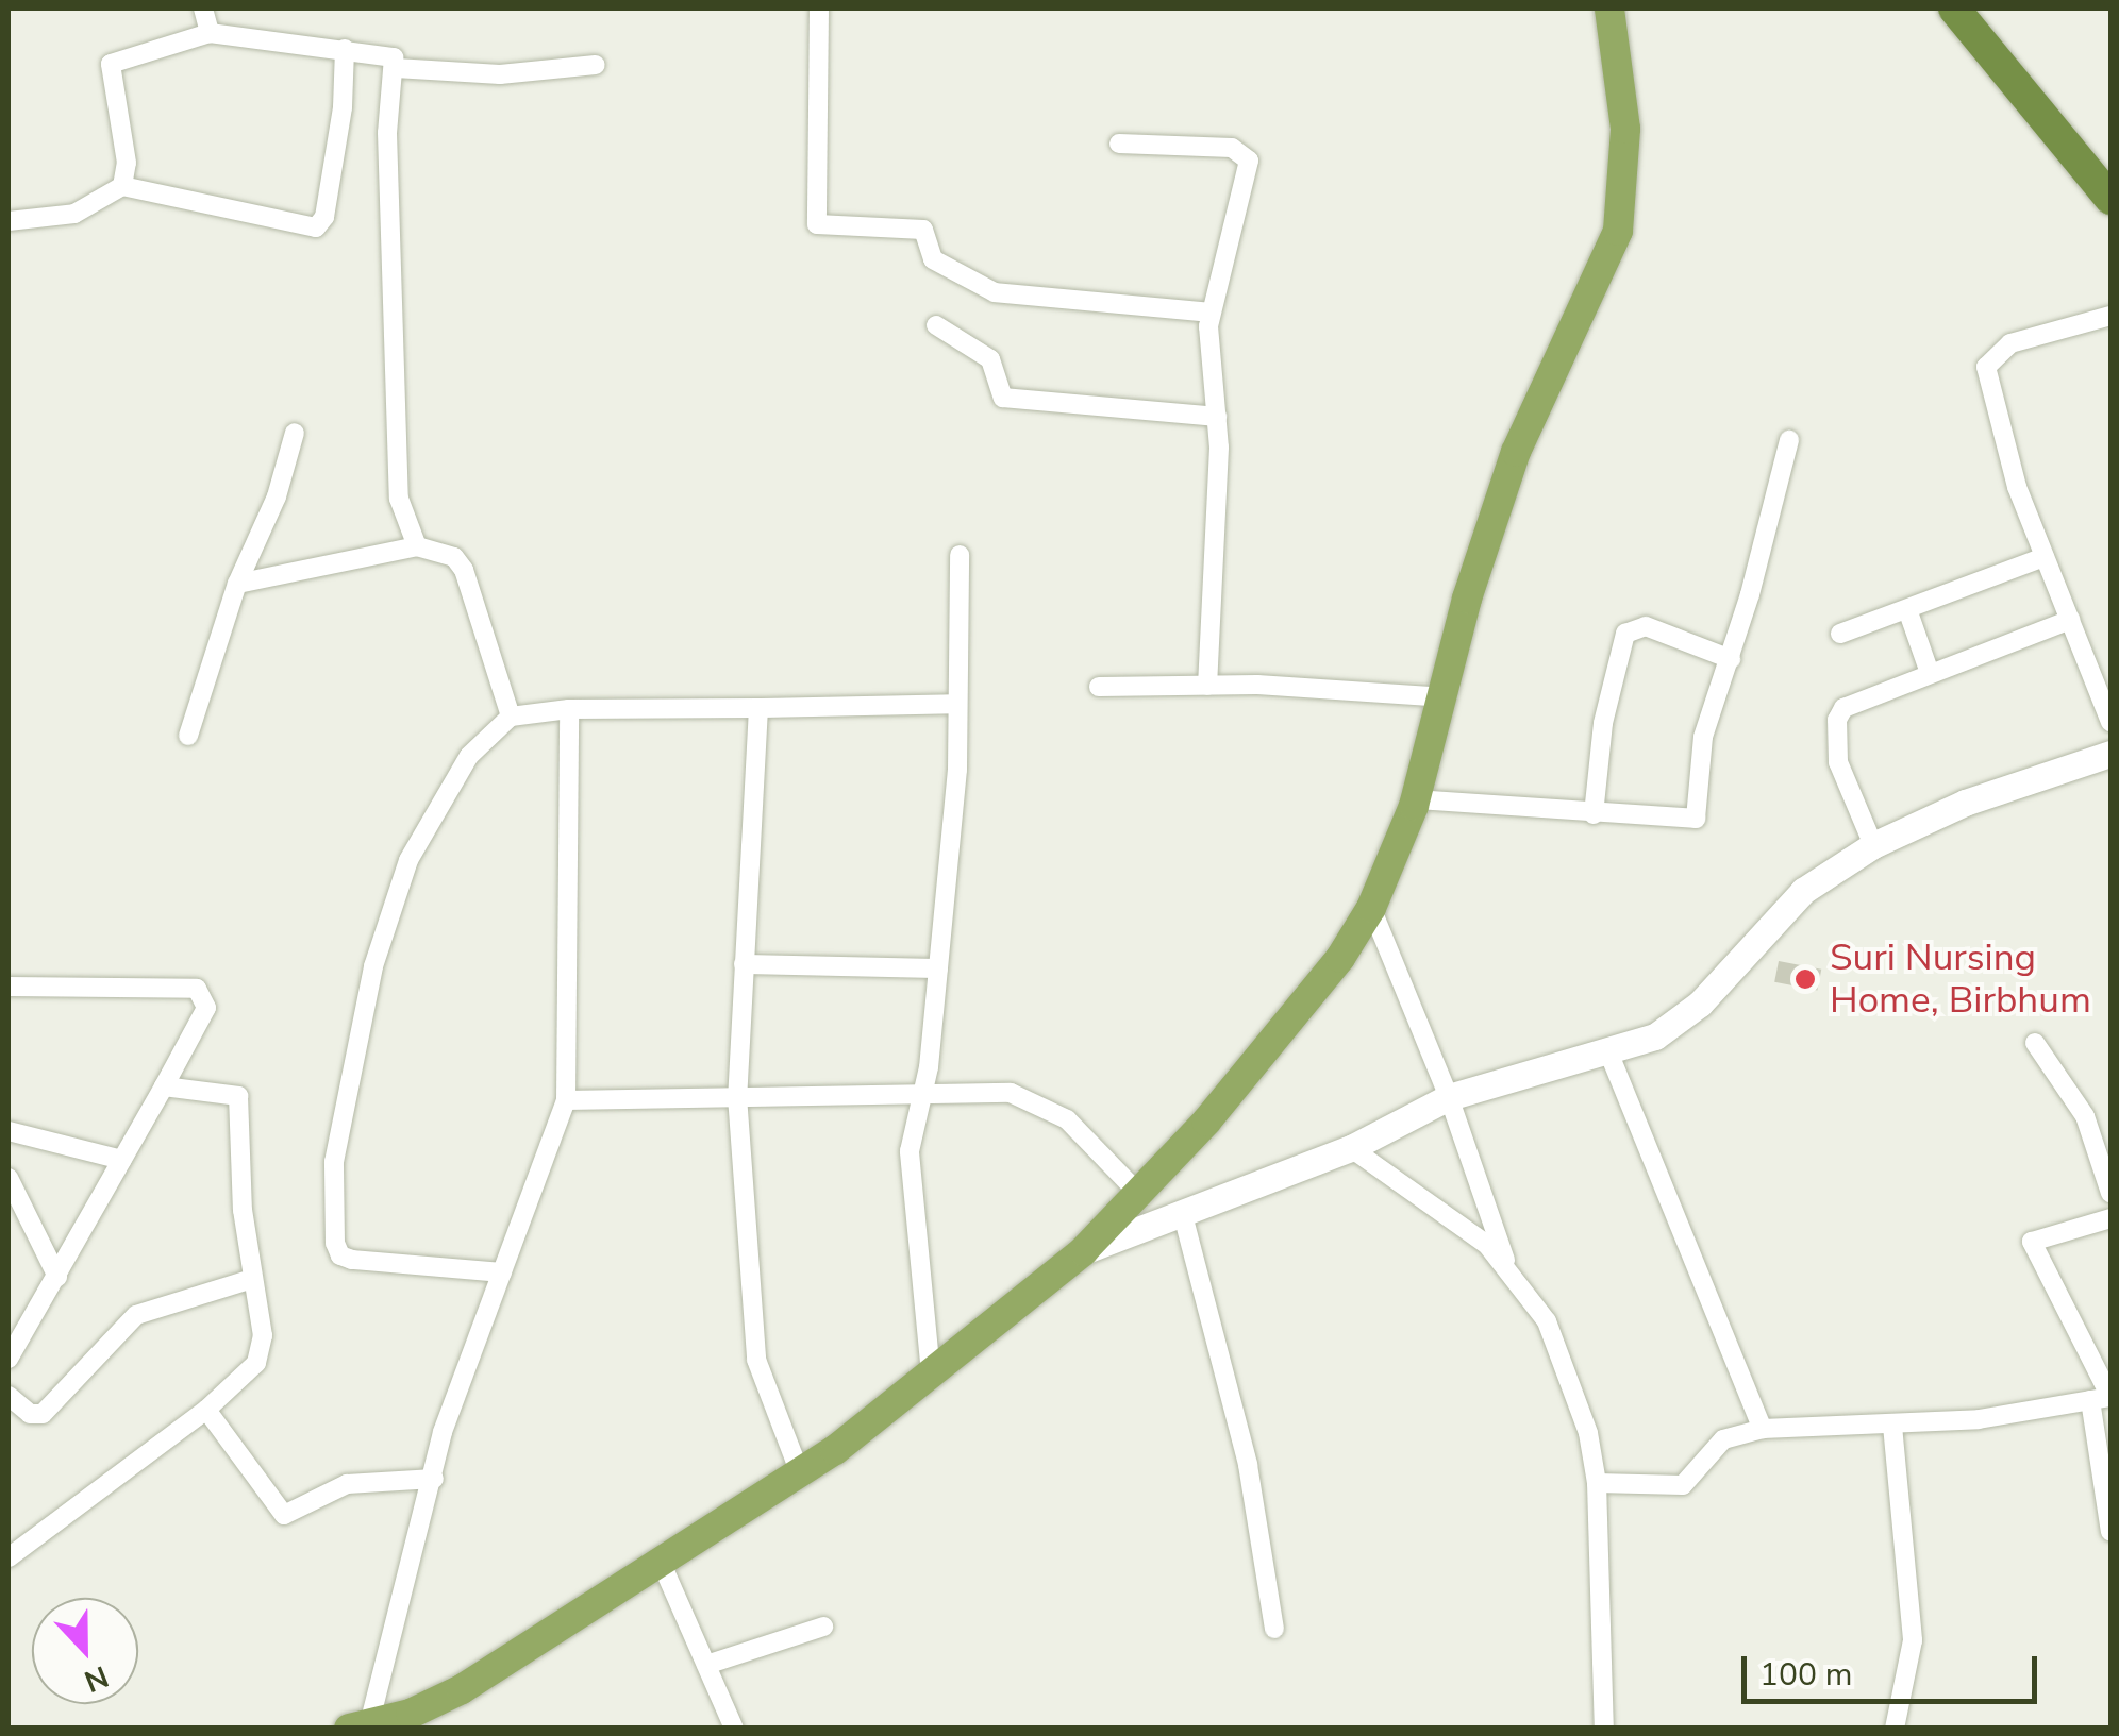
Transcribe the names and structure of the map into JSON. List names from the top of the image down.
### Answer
{
  "places": ["Suri Nursing Home, Birbhum"],
  "scale_bar": "100 m",
  "north": "bottom"
}
